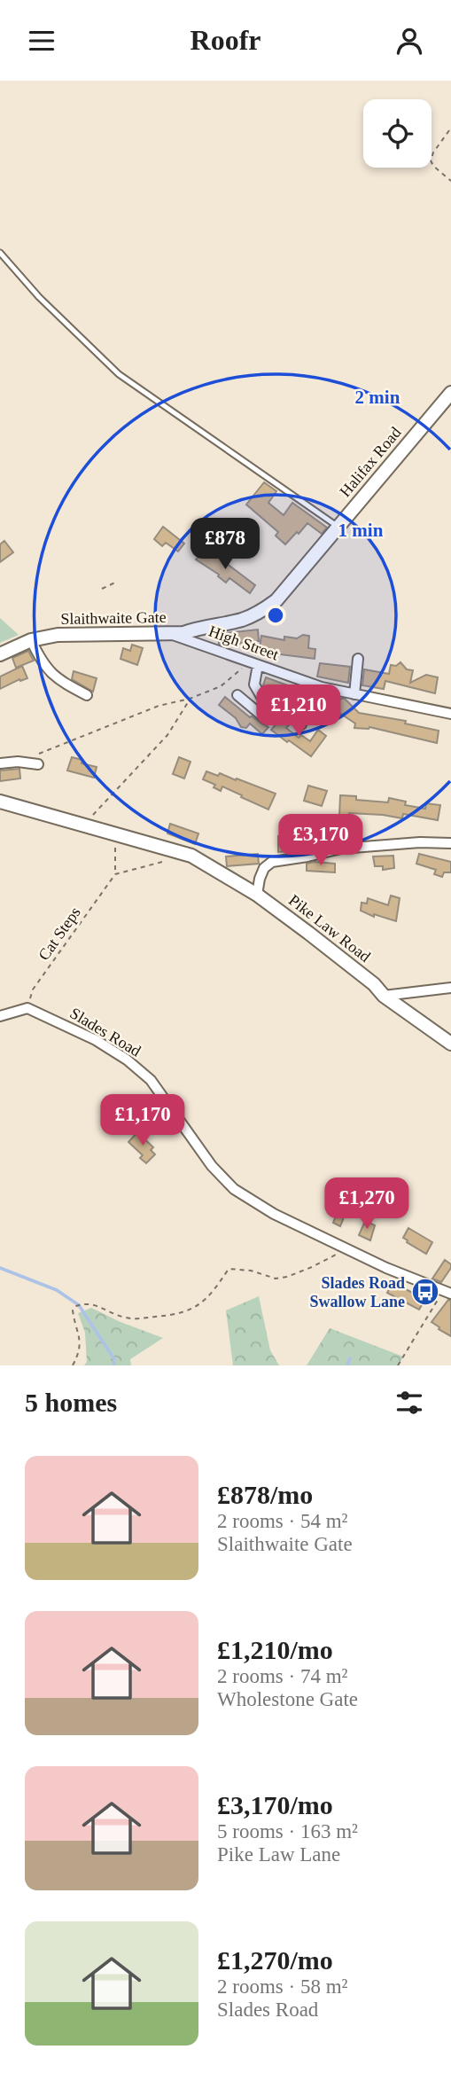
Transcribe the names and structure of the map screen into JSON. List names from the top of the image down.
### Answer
{
  "streets": {
    "street": [
      "Halifax Road",
      "Slaithwaite Gate",
      "High Street",
      "Pike Law Road",
      "Slades Road"
    ],
    "path": ["Cat Steps"]
  },
  "crossings": [
    ["Halifax Road", "Slaithwaite Gate"],
    ["Slaithwaite Gate", "High Street"],
    ["Cat Steps", "Slades Road"]
  ],
  "places": {
    "bus stop": ["Slades Road Swallow Lane"]
  },
  "page": {
    "header": "Roofr",
    "price": [
      "£878",
      "£1,210",
      "£3,170",
      "£1,170",
      "£1,270"
    ],
    "heading": "5 homes",
    "list": [
      {
        "name": "£878/mo",
        "note": "2 rooms · 54 m² · Slaithwaite Gate"
      },
      {
        "name": "£1,210/mo",
        "note": "2 rooms · 74 m² · Wholestone Gate"
      },
      {
        "name": "£3,170/mo",
        "note": "5 rooms · 163 m² · Pike Law Lane"
      },
      {
        "name": "£1,270/mo",
        "note": "2 rooms · 58 m² · Slades Road"
      }
    ]
  },
  "rings": ["2 min", "1 min"]
}
